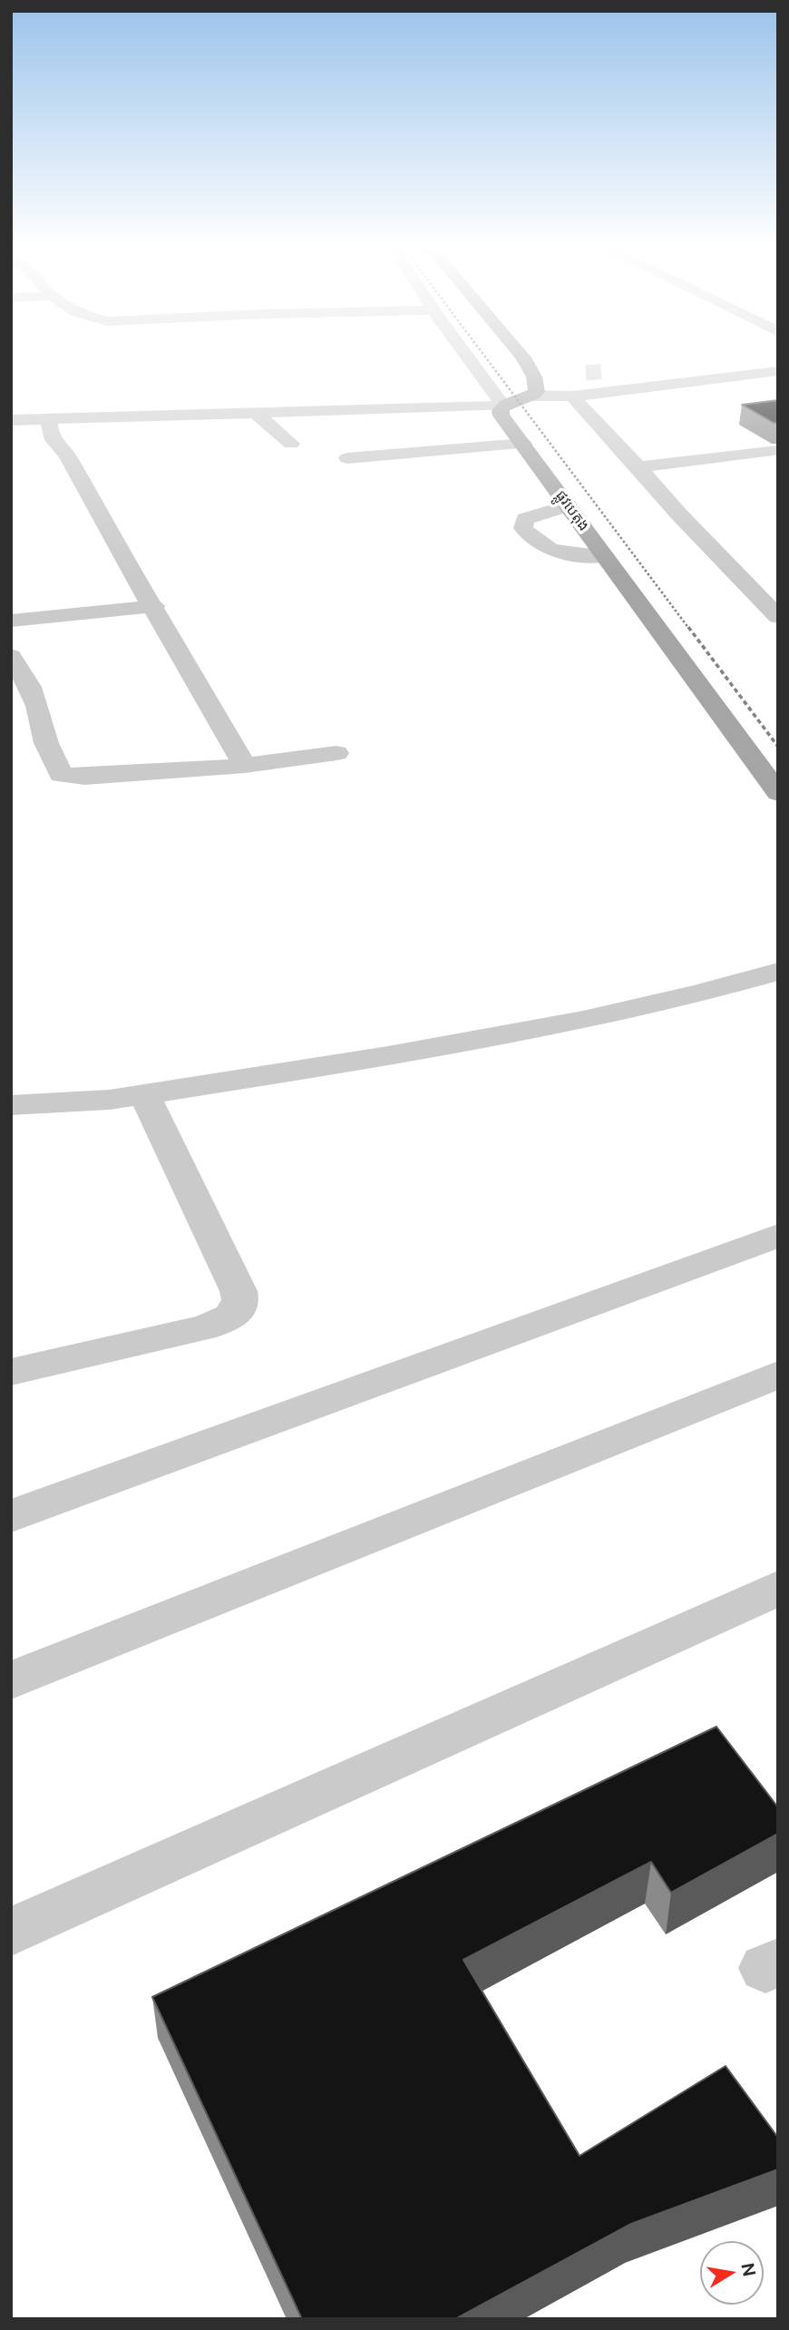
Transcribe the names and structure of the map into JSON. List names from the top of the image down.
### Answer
{
  "streets": {
    "main road": ["ផ្លូវបេតុង"]
  },
  "north": "right"
}
